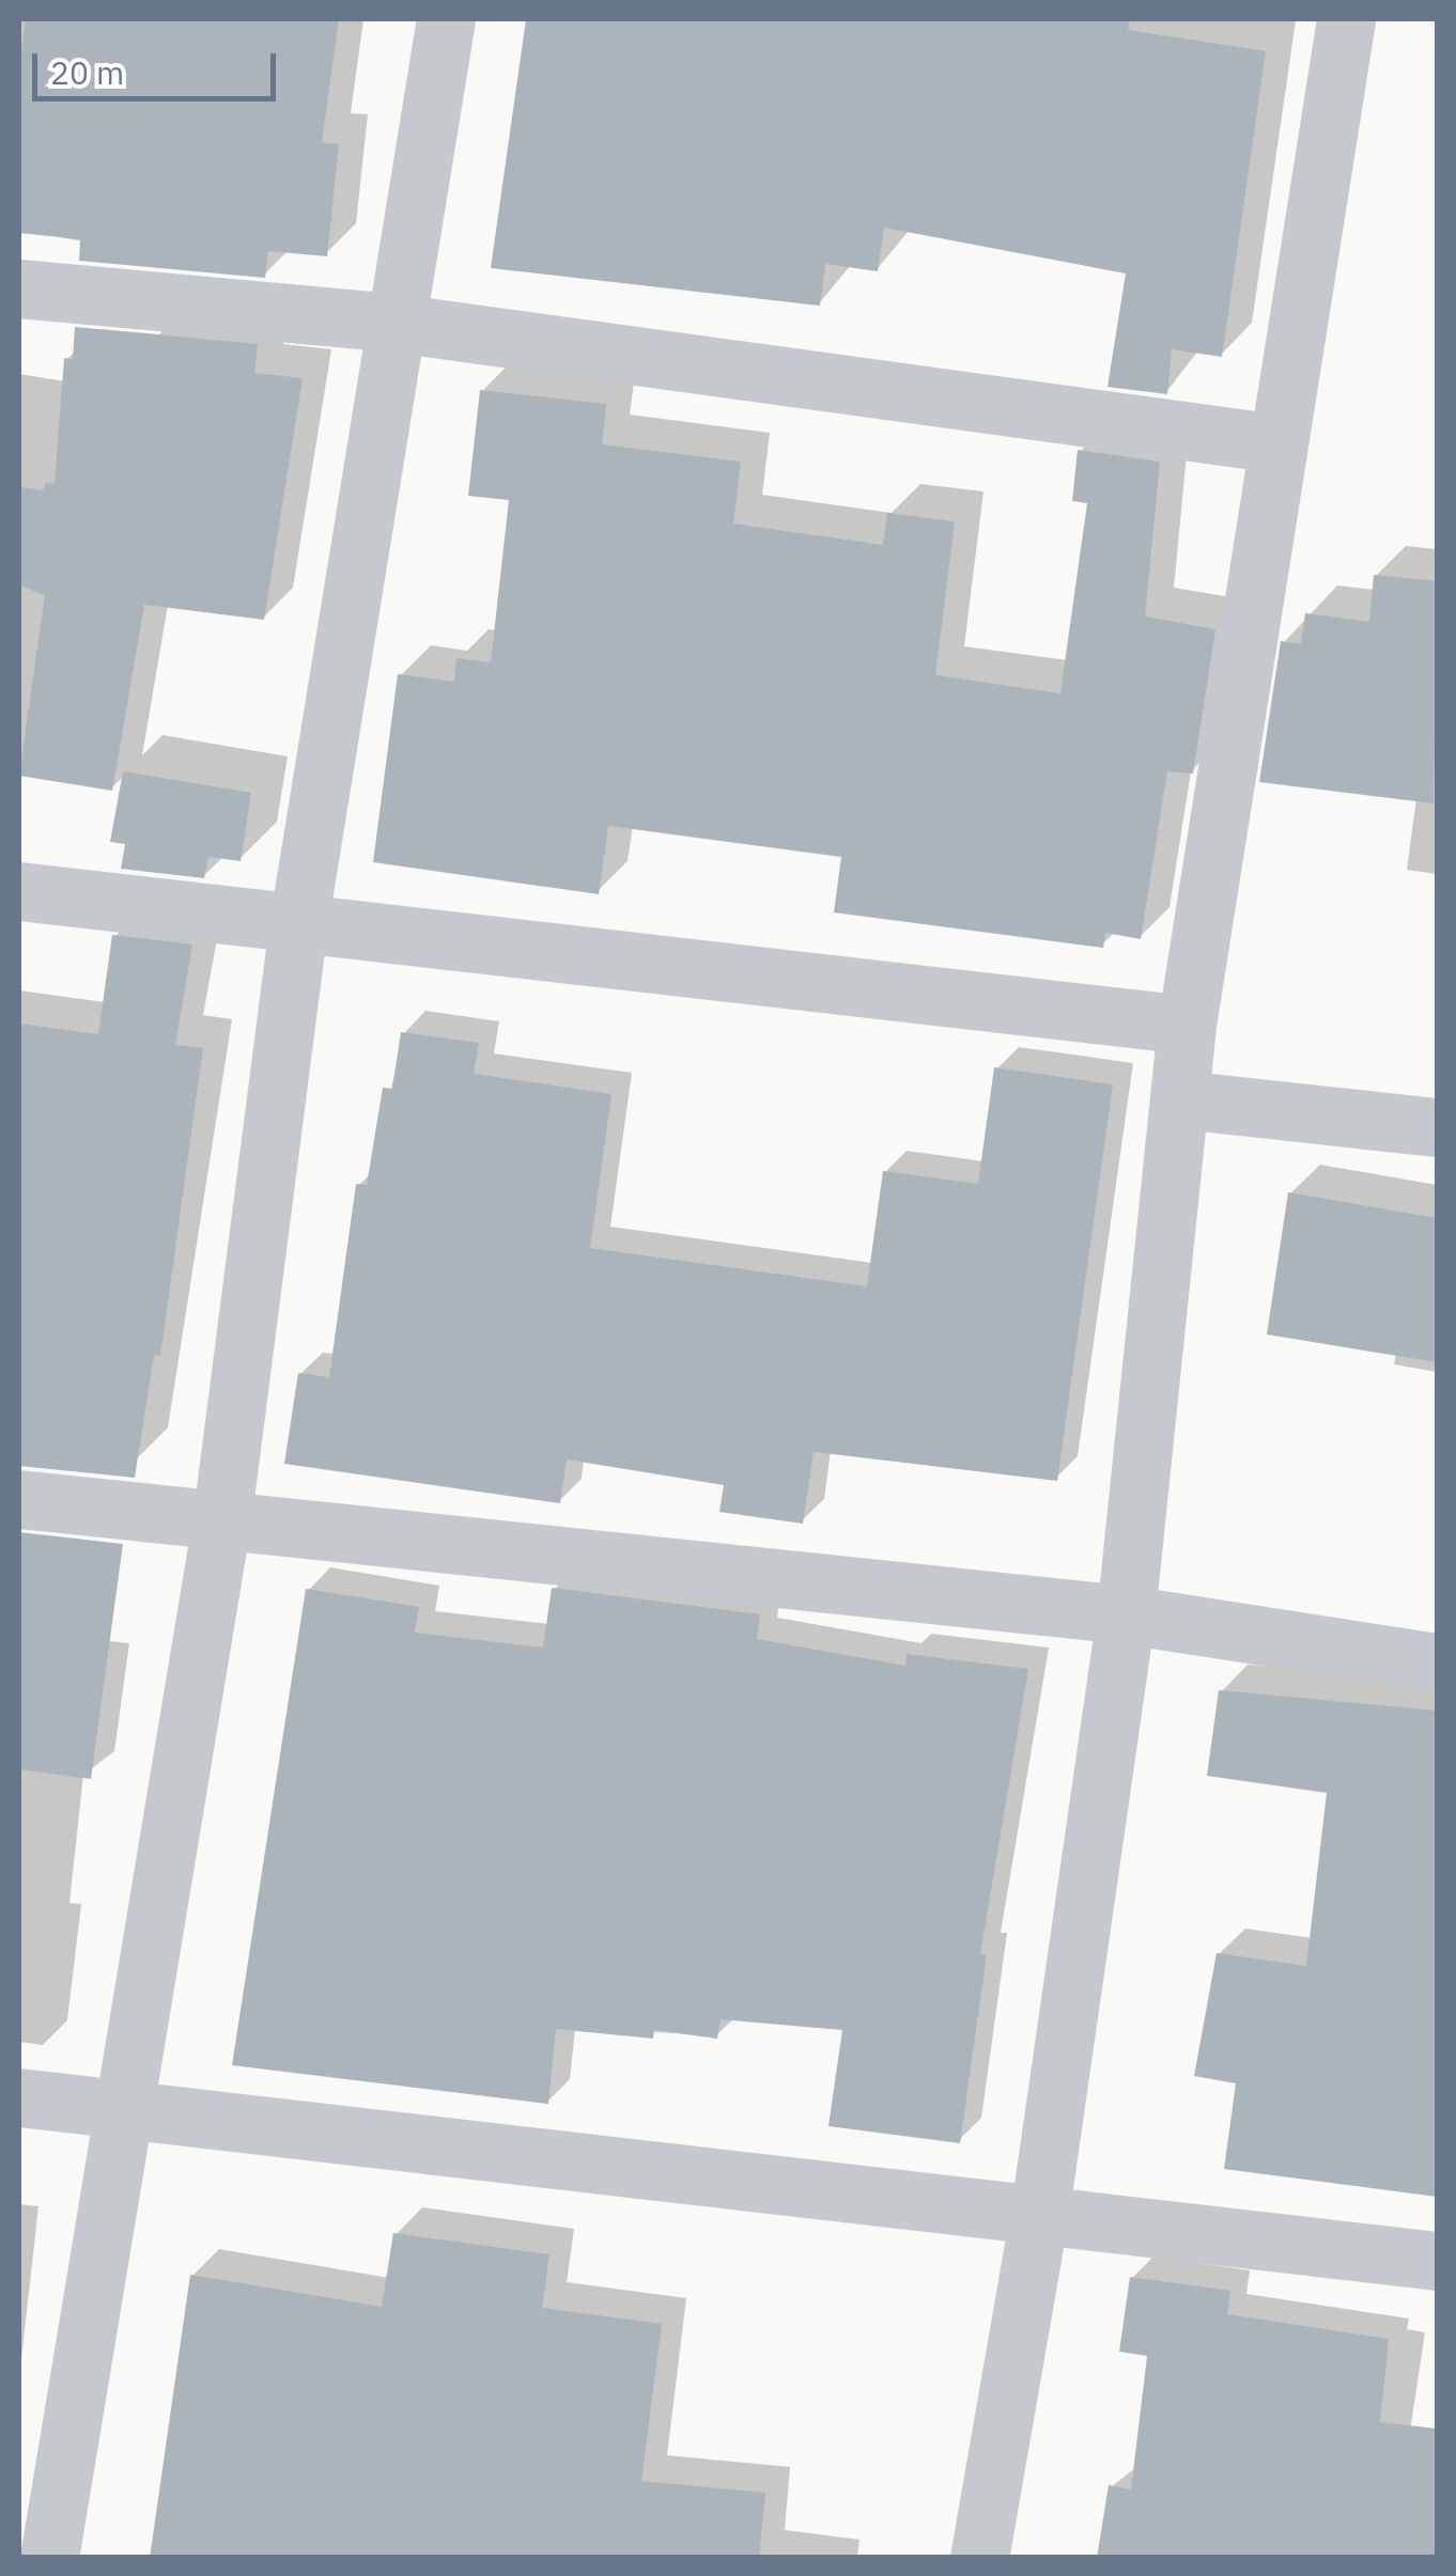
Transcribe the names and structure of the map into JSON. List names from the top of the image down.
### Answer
{
  "scale_bar": "20 m"
}
